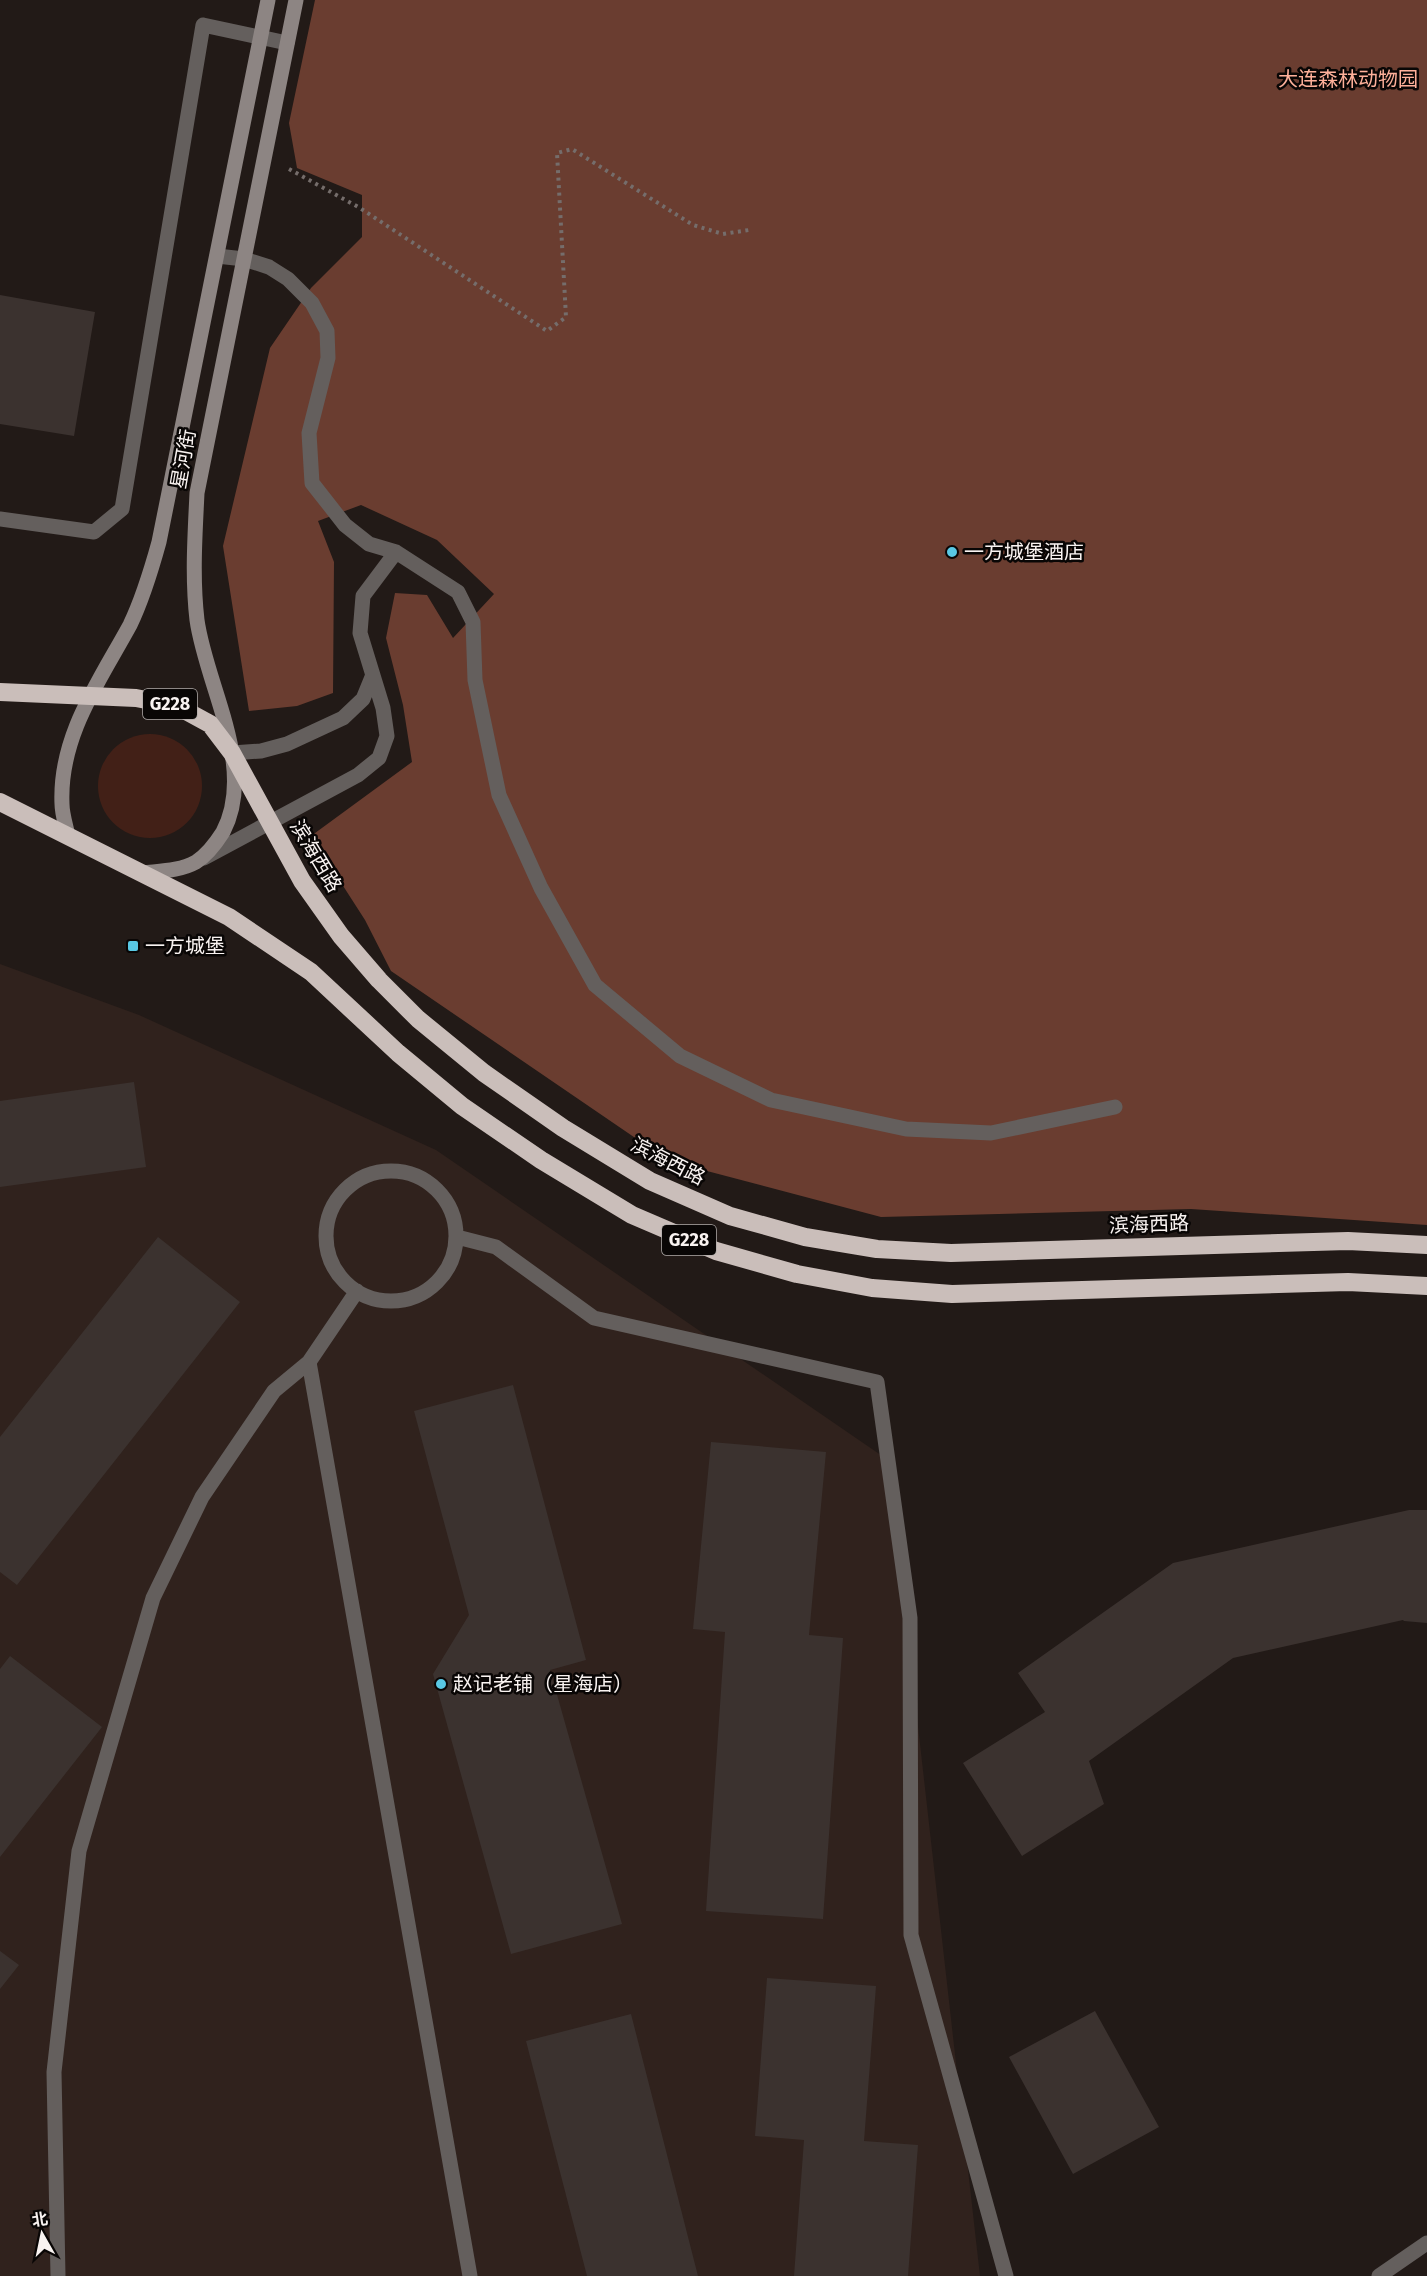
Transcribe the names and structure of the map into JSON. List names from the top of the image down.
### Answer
{
  "streets": {
    "highway": ["G228", "滨海西路"],
    "street": ["星河街"]
  },
  "crossings": [
    ["星河街", "G228"],
    ["星河街", "滨海西路"],
    ["G228", "滨海西路"]
  ],
  "parks": ["大连森林动物园"],
  "places": {
    "other": ["一方城堡酒店", "赵记老铺（星海店）"],
    "transit": ["一方城堡"]
  },
  "north": "top"
}
